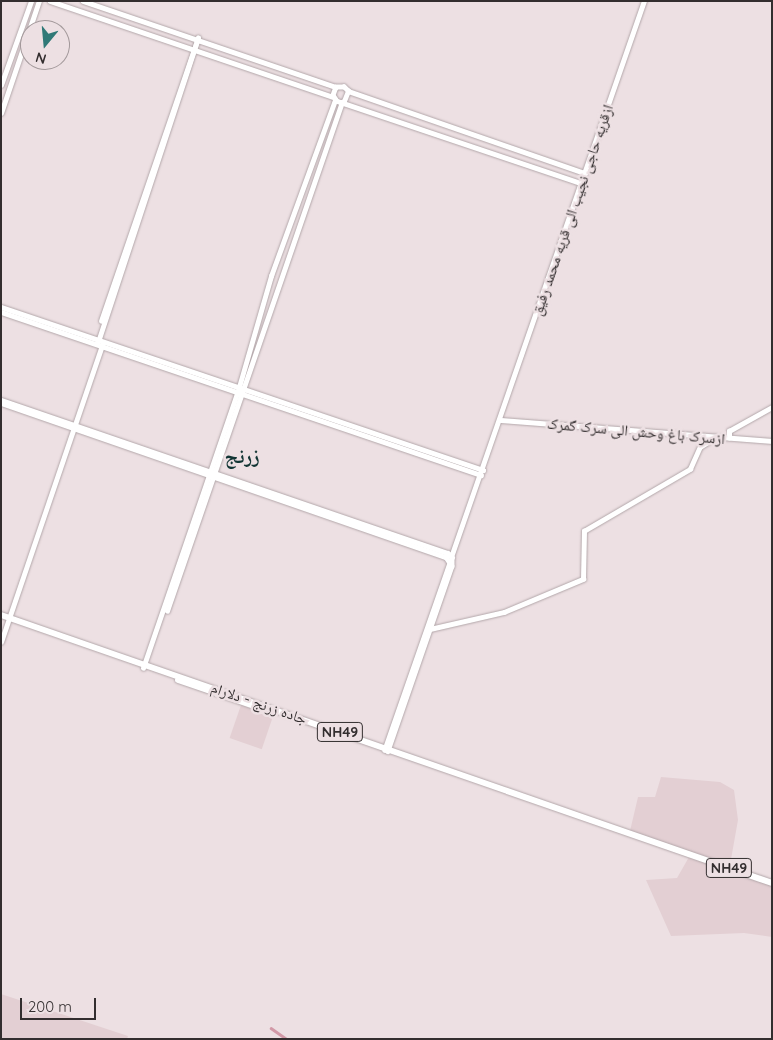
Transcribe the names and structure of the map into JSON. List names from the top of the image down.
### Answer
{
  "streets": {
    "highway": ["جاده زرنج - دلارام", "NH49"],
    "main road": ["ازقریه حاجی نجیب الی قریه محمد رفیق", "ازسرک باغ وحش الی سرک گمرک"]
  },
  "crossings": [
    ["ازقریه حاجی نجیب الی قریه محمد رفیق", "ازسرک باغ وحش الی سرک گمرک"],
    ["ازقریه حاجی نجیب الی قریه محمد رفیق", "جاده زرنج - دلارام"]
  ],
  "districts": ["زرنج"],
  "scale_bar": "200 m",
  "north": "bottom"
}
